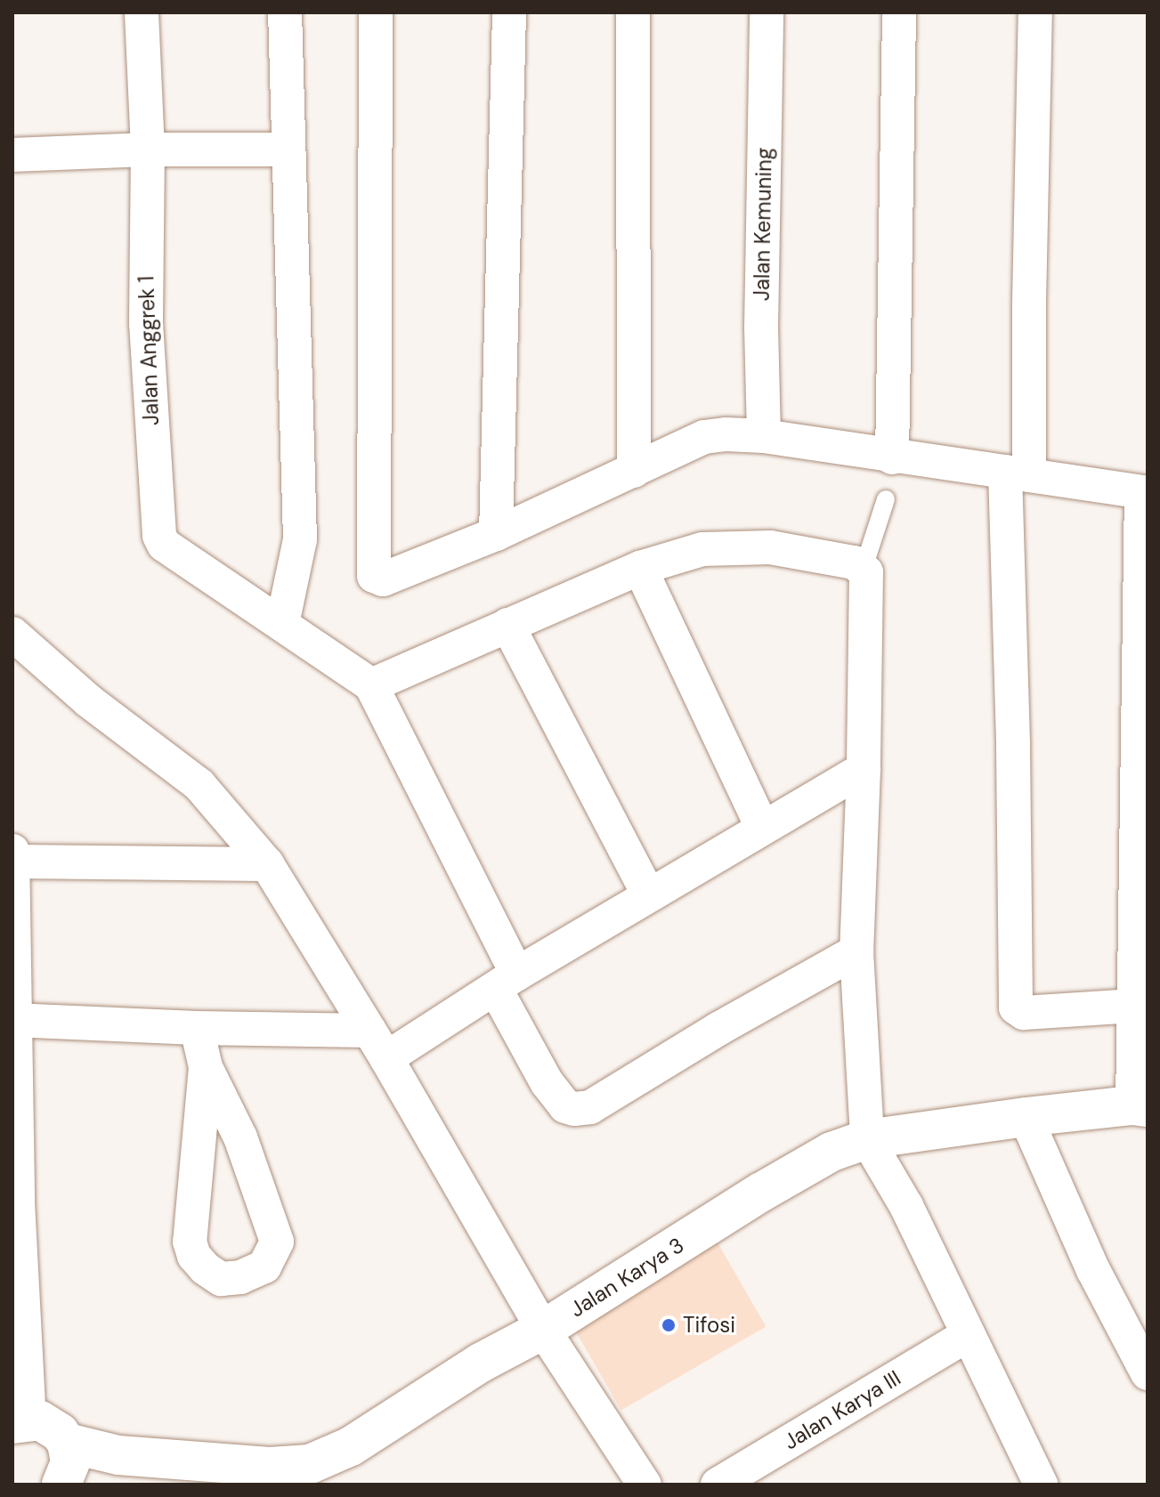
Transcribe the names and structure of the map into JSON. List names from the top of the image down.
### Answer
{
  "streets": {
    "street": [
      "Jalan Kemuning",
      "Jalan Anggrek 1",
      "Jalan Karya 3",
      "Jalan Karya III"
    ]
  },
  "places": ["Tifosi"]
}
